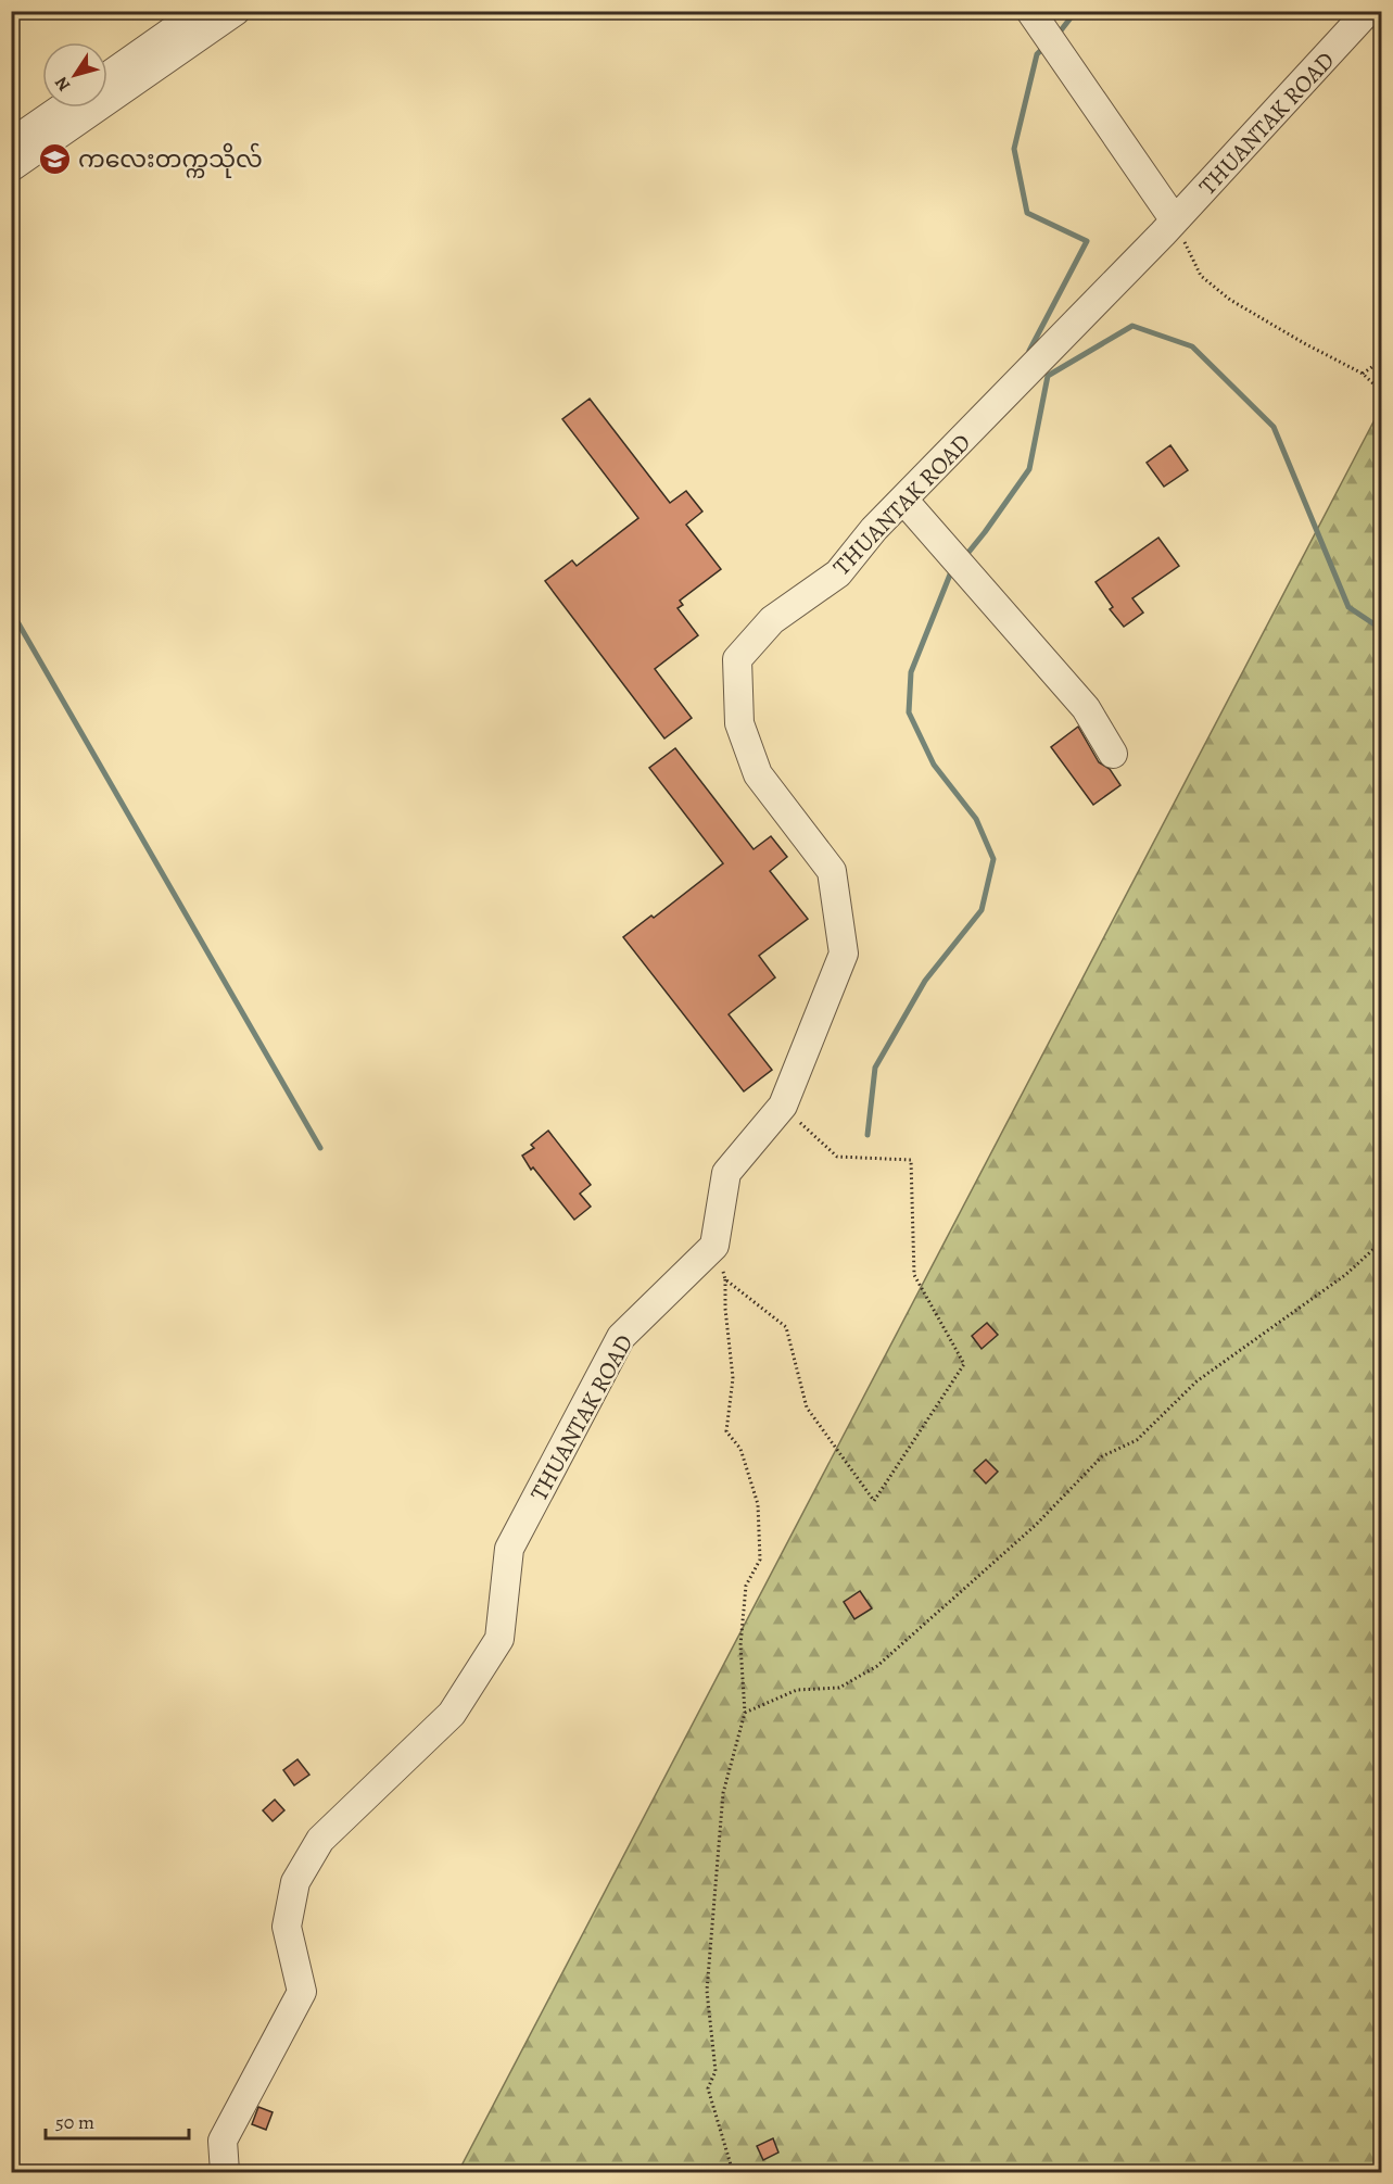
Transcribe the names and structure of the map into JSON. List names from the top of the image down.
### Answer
{
  "streets": {
    "street": ["THUANTAK ROAD"]
  },
  "places": {
    "school or university": ["ကလေးတက္ကသိုလ်"]
  },
  "scale_bar": "50 m",
  "north": "bottom left"
}
